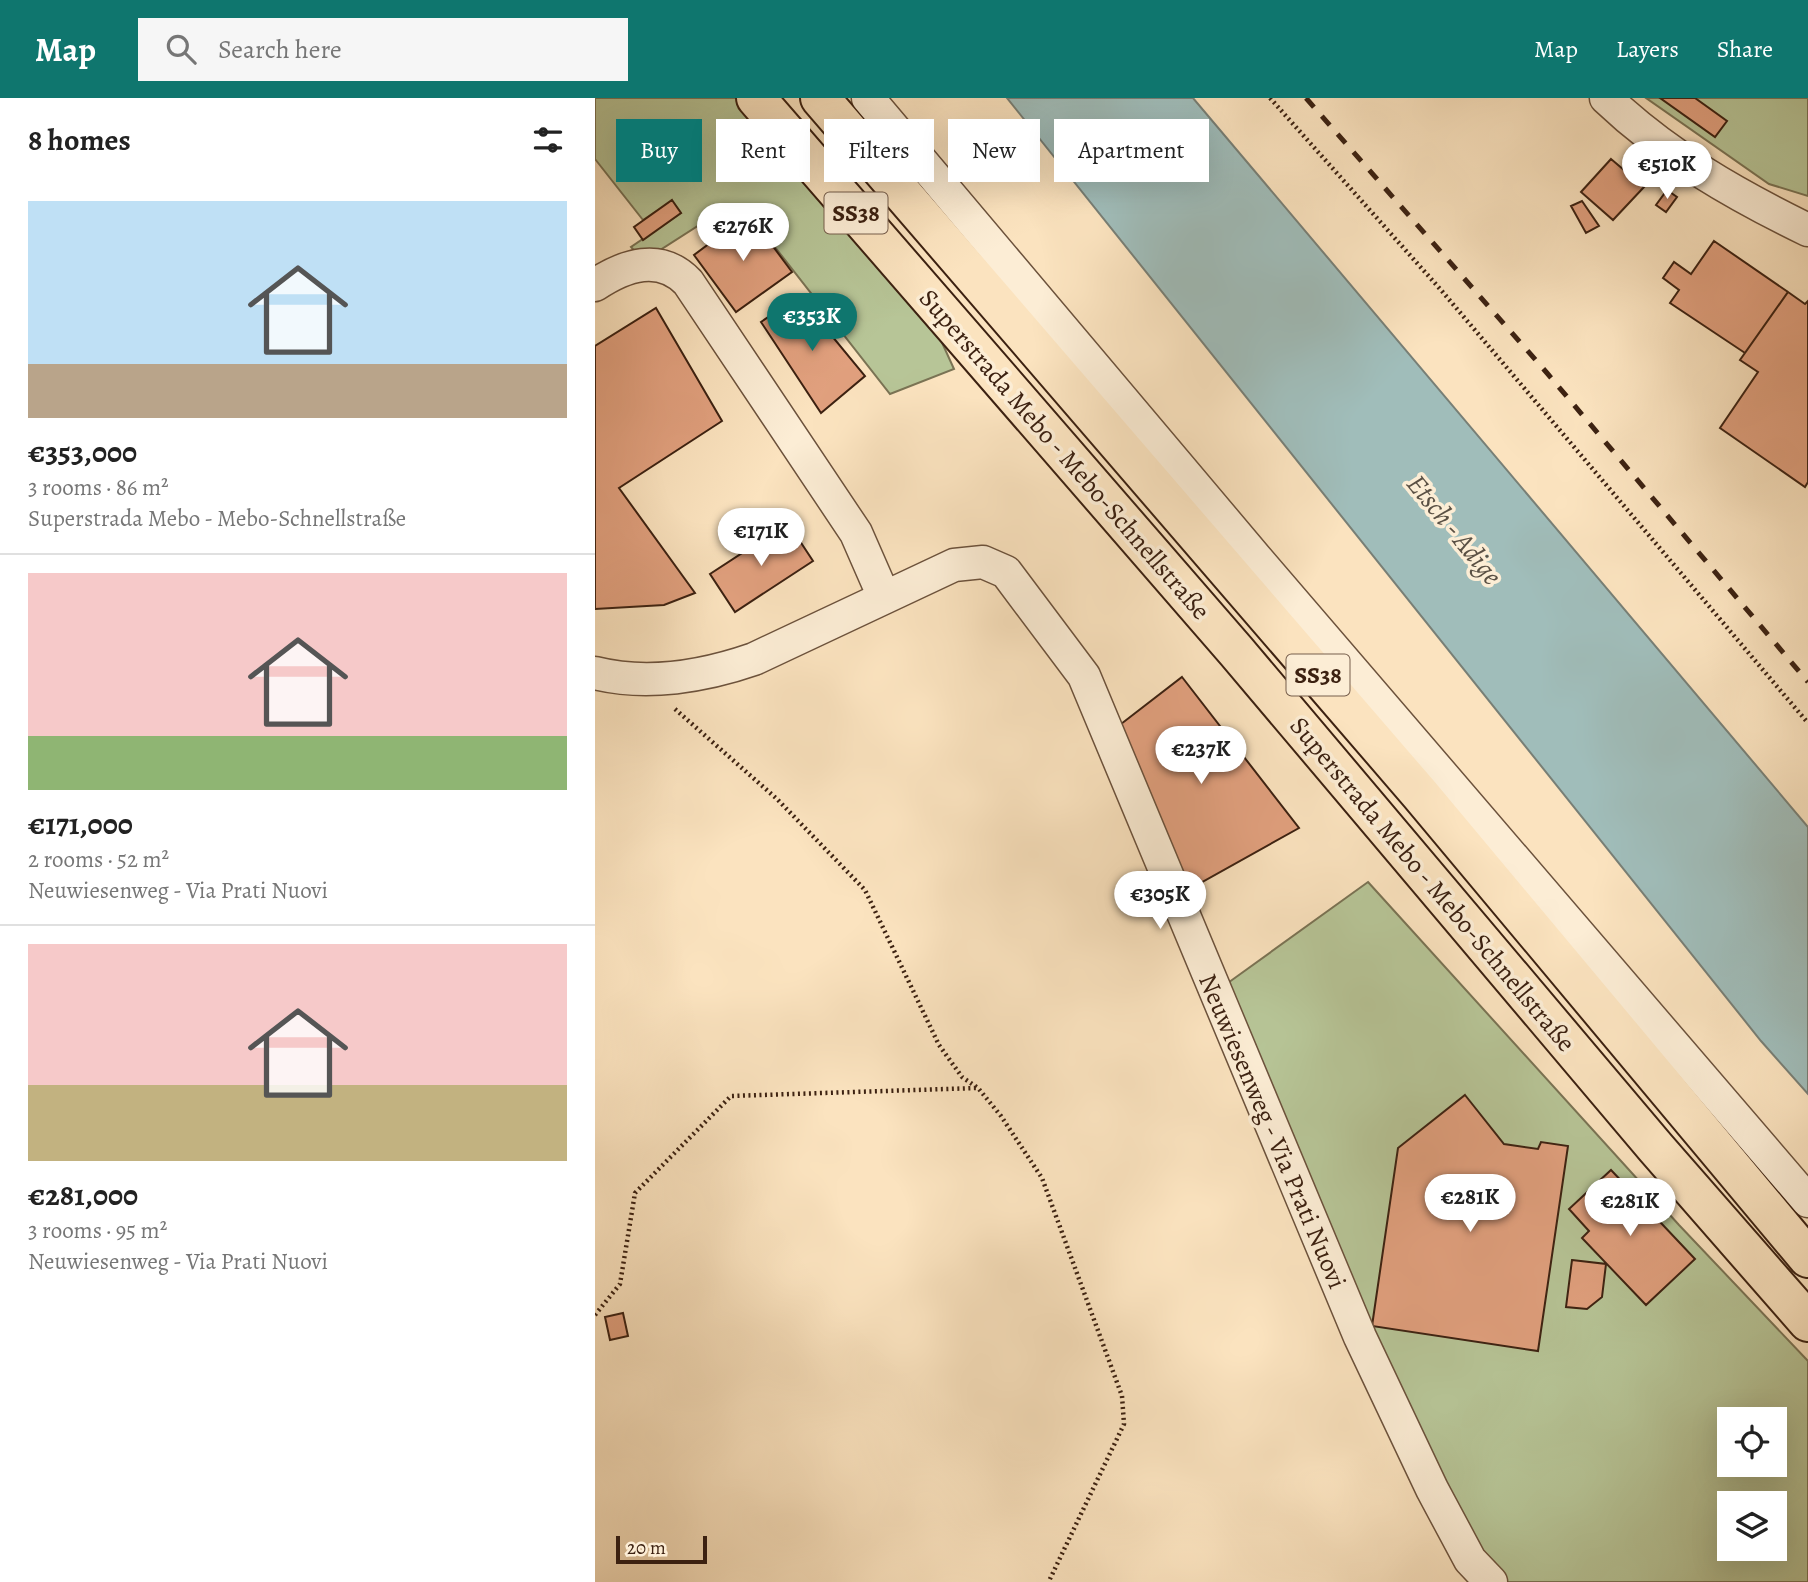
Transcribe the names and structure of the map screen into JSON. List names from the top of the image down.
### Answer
{
  "streets": {
    "highway": ["SS38", "Superstrada Mebo - Mebo-Schnellstraße"],
    "street": ["Neuwiesenweg - Via Prati Nuovi"]
  },
  "water": ["Etsch - Adige"],
  "scale_bar": "20 m",
  "page": {
    "header": "Map",
    "search": "Search here",
    "nav": ["Map", "Layers", "Share"],
    "heading": "8 homes",
    "chip": [
      "Buy",
      "Rent",
      "Filters",
      "New",
      "Apartment"
    ],
    "price": [
      "€510K",
      "€276K",
      "€353K",
      "€171K",
      "€237K",
      "€305K",
      "€281K",
      "€281K"
    ],
    "list": [
      {
        "name": "€353,000",
        "note": "3 rooms · 86 m² · Superstrada Mebo - Mebo-Schnellstraße"
      },
      {
        "name": "€171,000",
        "note": "2 rooms · 52 m² · Neuwiesenweg - Via Prati Nuovi"
      },
      {
        "name": "€281,000",
        "note": "3 rooms · 95 m² · Neuwiesenweg - Via Prati Nuovi"
      }
    ],
    "scale": "20 m"
  }
}
